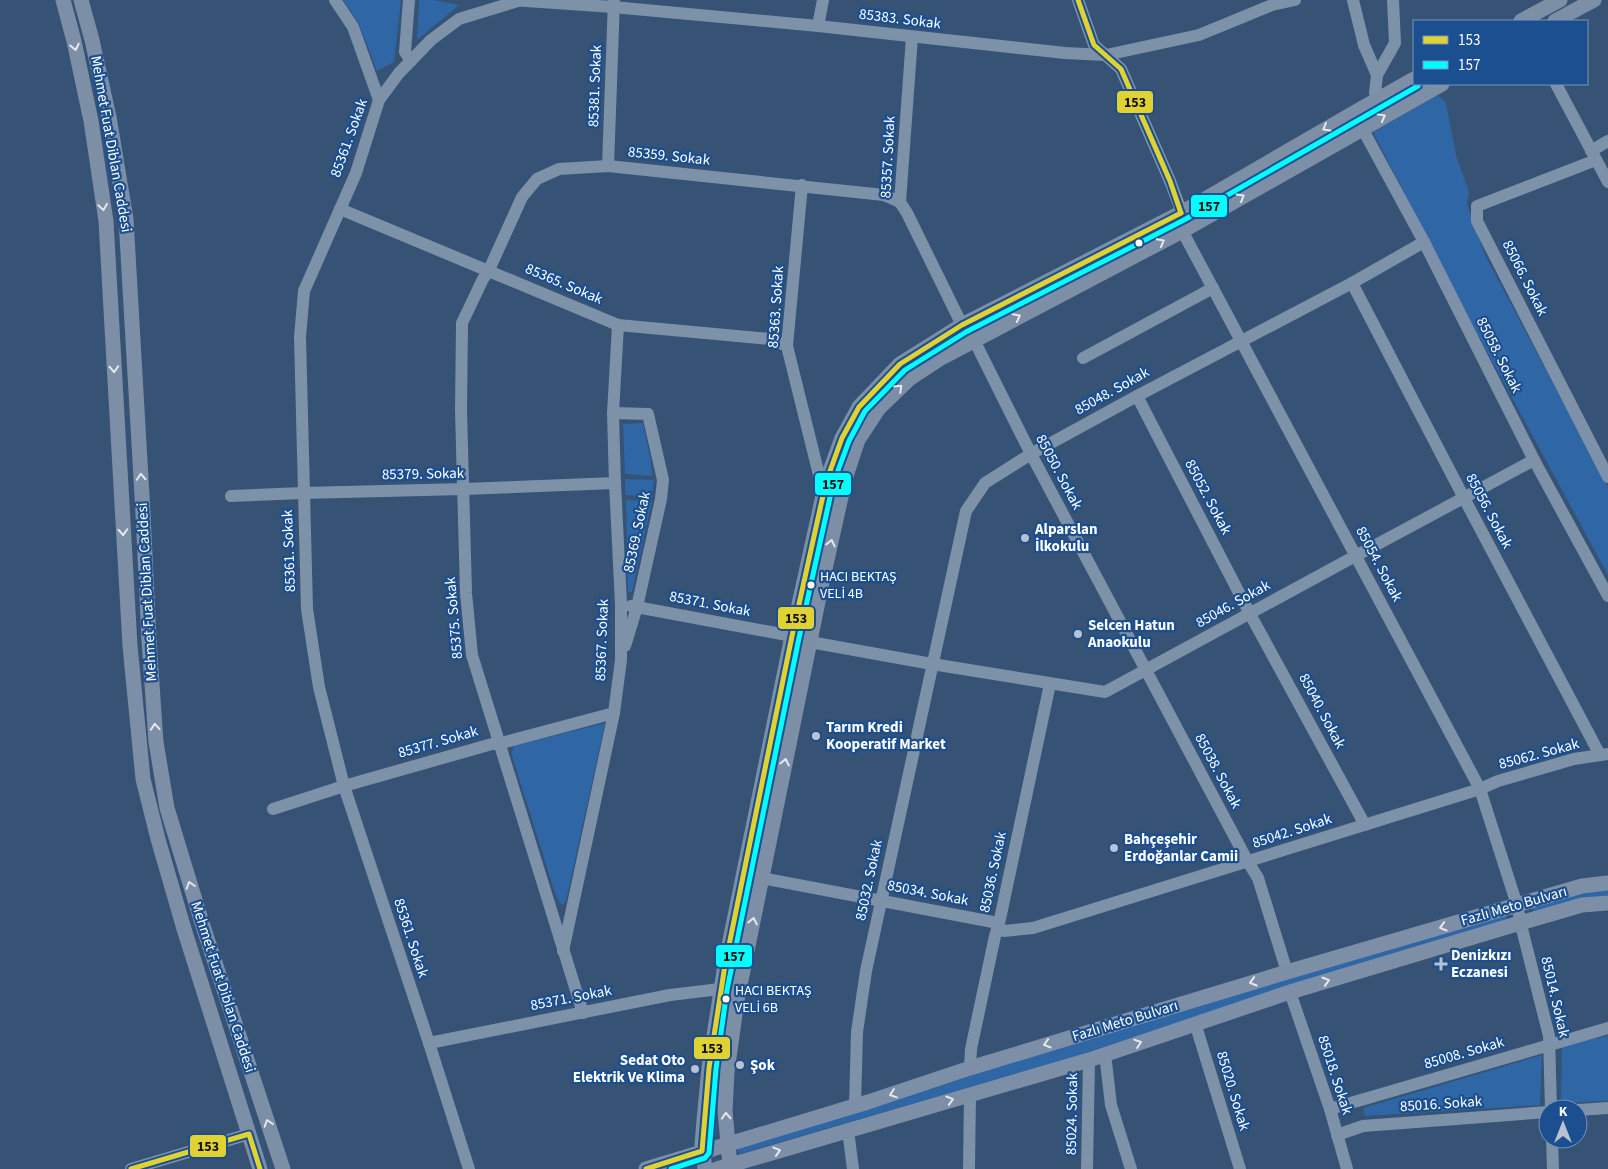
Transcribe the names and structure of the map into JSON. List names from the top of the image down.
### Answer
{
  "streets": {
    "main road": ["Mehmet Fuat Diblan Caddesi", "Fazlı Meto Bulvarı"],
    "street": [
      "85383. Sokak",
      "85381. Sokak",
      "85361. Sokak",
      "85359. Sokak",
      "85357. Sokak",
      "85066. Sokak",
      "85365. Sokak",
      "85363. Sokak",
      "85058. Sokak",
      "85048. Sokak",
      "85050. Sokak",
      "85379. Sokak",
      "85052. Sokak",
      "85056. Sokak",
      "85369. Sokak",
      "85054. Sokak",
      "85371. Sokak",
      "85046. Sokak",
      "85375. Sokak",
      "85367. Sokak",
      "85040. Sokak",
      "85377. Sokak",
      "85062. Sokak",
      "85038. Sokak",
      "85042. Sokak",
      "85036. Sokak",
      "85032. Sokak",
      "85034. Sokak",
      "85014. Sokak",
      "85008. Sokak",
      "85018. Sokak",
      "85020. Sokak",
      "85016. Sokak",
      "85024. Sokak"
    ]
  },
  "crossings": [
    ["85383. Sokak", "85381. Sokak"],
    ["85383. Sokak", "85361. Sokak"],
    ["85383. Sokak", "85357. Sokak"],
    ["85383. Sokak", "85054. Sokak"],
    ["85381. Sokak", "85359. Sokak"],
    ["85361. Sokak", "85365. Sokak"],
    ["85361. Sokak", "85379. Sokak"],
    ["85361. Sokak", "85371. Sokak"],
    ["85361. Sokak", "85377. Sokak"],
    ["85359. Sokak", "85357. Sokak"],
    ["85359. Sokak", "85365. Sokak"],
    ["85359. Sokak", "85363. Sokak"],
    ["85359. Sokak", "85375. Sokak"],
    ["85365. Sokak", "85363. Sokak"],
    ["85365. Sokak", "85375. Sokak"],
    ["85365. Sokak", "85367. Sokak"],
    ["85058. Sokak", "85048. Sokak"],
    ["85058. Sokak", "85046. Sokak"],
    ["85048. Sokak", "85050. Sokak"],
    ["85048. Sokak", "85052. Sokak"],
    ["85048. Sokak", "85056. Sokak"],
    ["85048. Sokak", "85054. Sokak"],
    ["85048. Sokak", "85046. Sokak"],
    ["85048. Sokak", "85032. Sokak"],
    ["85050. Sokak", "85046. Sokak"],
    ["85050. Sokak", "85038. Sokak"],
    ["85379. Sokak", "85375. Sokak"],
    ["85379. Sokak", "85367. Sokak"],
    ["85052. Sokak", "85046. Sokak"],
    ["85052. Sokak", "85040. Sokak"],
    ["85056. Sokak", "85046. Sokak"],
    ["85056. Sokak", "85062. Sokak"],
    ["85369. Sokak", "85371. Sokak"],
    ["85369. Sokak", "85367. Sokak"],
    ["85054. Sokak", "85046. Sokak"],
    ["85054. Sokak", "85062. Sokak"],
    ["85054. Sokak", "85042. Sokak"],
    ["85054. Sokak", "Fazlı Meto Bulvarı"],
    ["85054. Sokak", "85014. Sokak"],
    ["85371. Sokak", "85375. Sokak"],
    ["85371. Sokak", "85367. Sokak"],
    ["85046. Sokak", "85040. Sokak"],
    ["85046. Sokak", "85038. Sokak"],
    ["85046. Sokak", "85036. Sokak"],
    ["85046. Sokak", "85032. Sokak"],
    ["85375. Sokak", "85367. Sokak"],
    ["85375. Sokak", "85377. Sokak"],
    ["85367. Sokak", "85377. Sokak"],
    ["85040. Sokak", "85042. Sokak"],
    ["85062. Sokak", "85042. Sokak"],
    ["85038. Sokak", "85042. Sokak"],
    ["85038. Sokak", "Fazlı Meto Bulvarı"],
    ["85042. Sokak", "85036. Sokak"],
    ["85042. Sokak", "85034. Sokak"],
    ["85036. Sokak", "85034. Sokak"],
    ["85036. Sokak", "Fazlı Meto Bulvarı"],
    ["85032. Sokak", "85034. Sokak"],
    ["85032. Sokak", "Fazlı Meto Bulvarı"],
    ["Fazlı Meto Bulvarı", "85014. Sokak"],
    ["Fazlı Meto Bulvarı", "85018. Sokak"],
    ["Fazlı Meto Bulvarı", "85020. Sokak"],
    ["Fazlı Meto Bulvarı", "85024. Sokak"],
    ["85014. Sokak", "85008. Sokak"],
    ["85008. Sokak", "85018. Sokak"],
    ["85018. Sokak", "85016. Sokak"]
  ],
  "places": {
    "other": [
      "Alparslan İlkokulu",
      "HACI BEKTAŞ VELİ 4B",
      "Selcen Hatun Anaokulu",
      "Tarım Kredi Kooperatif Market",
      "Bahçeşehir Erdoğanlar Camii",
      "HACI BEKTAŞ VELİ 6B",
      "Şok",
      "Sedat Oto Elektrik Ve Klima"
    ],
    "health": ["Denizkızı Eczanesi"]
  },
  "lines": ["transit line 153", "transit line 157"],
  "legend": ["153", "157"],
  "north": "top"
}
